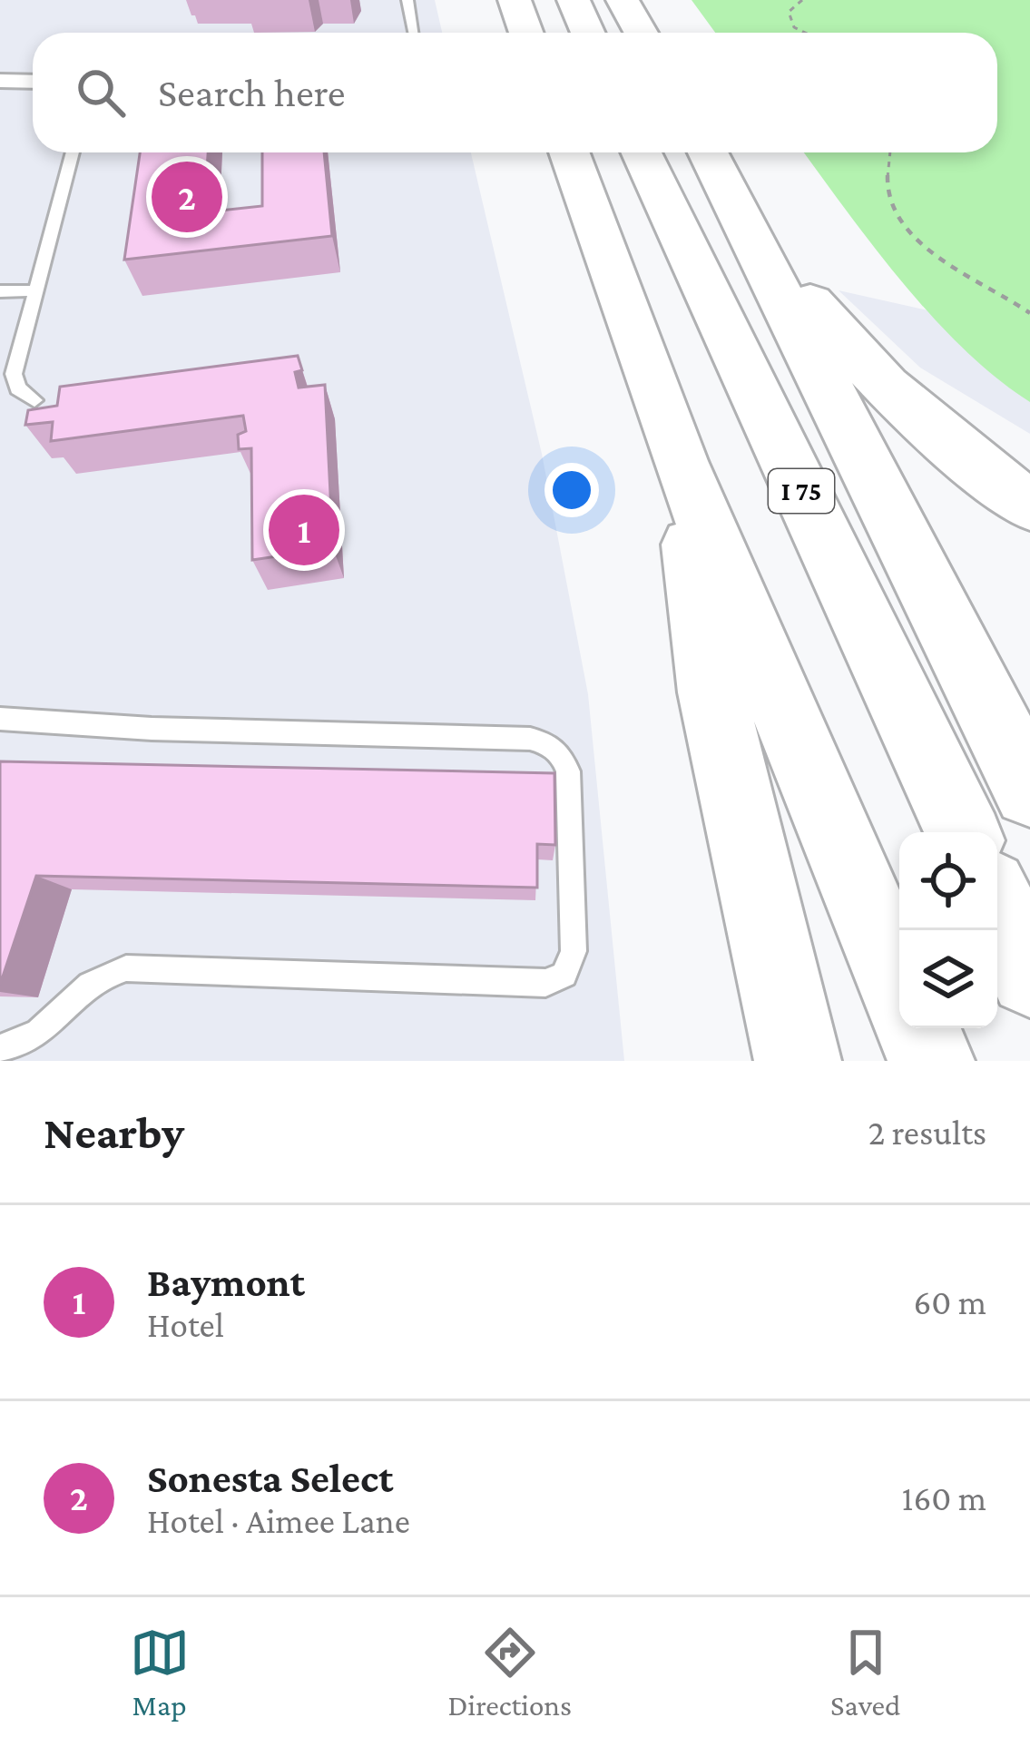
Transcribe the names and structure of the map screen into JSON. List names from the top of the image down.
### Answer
{
  "streets": {
    "highway": ["I 75"]
  },
  "page": {
    "search": "Search here",
    "pins": ["2", "1"],
    "heading": ["Nearby", "2 results"],
    "list": [
      {
        "mark": "1",
        "name": "Baymont",
        "note": "Hotel",
        "value": "60 m"
      },
      {
        "mark": "2",
        "name": "Sonesta Select",
        "note": "Hotel · Aimee Lane",
        "value": "160 m"
      }
    ],
    "nav": ["Map", "Directions", "Saved"]
  }
}
